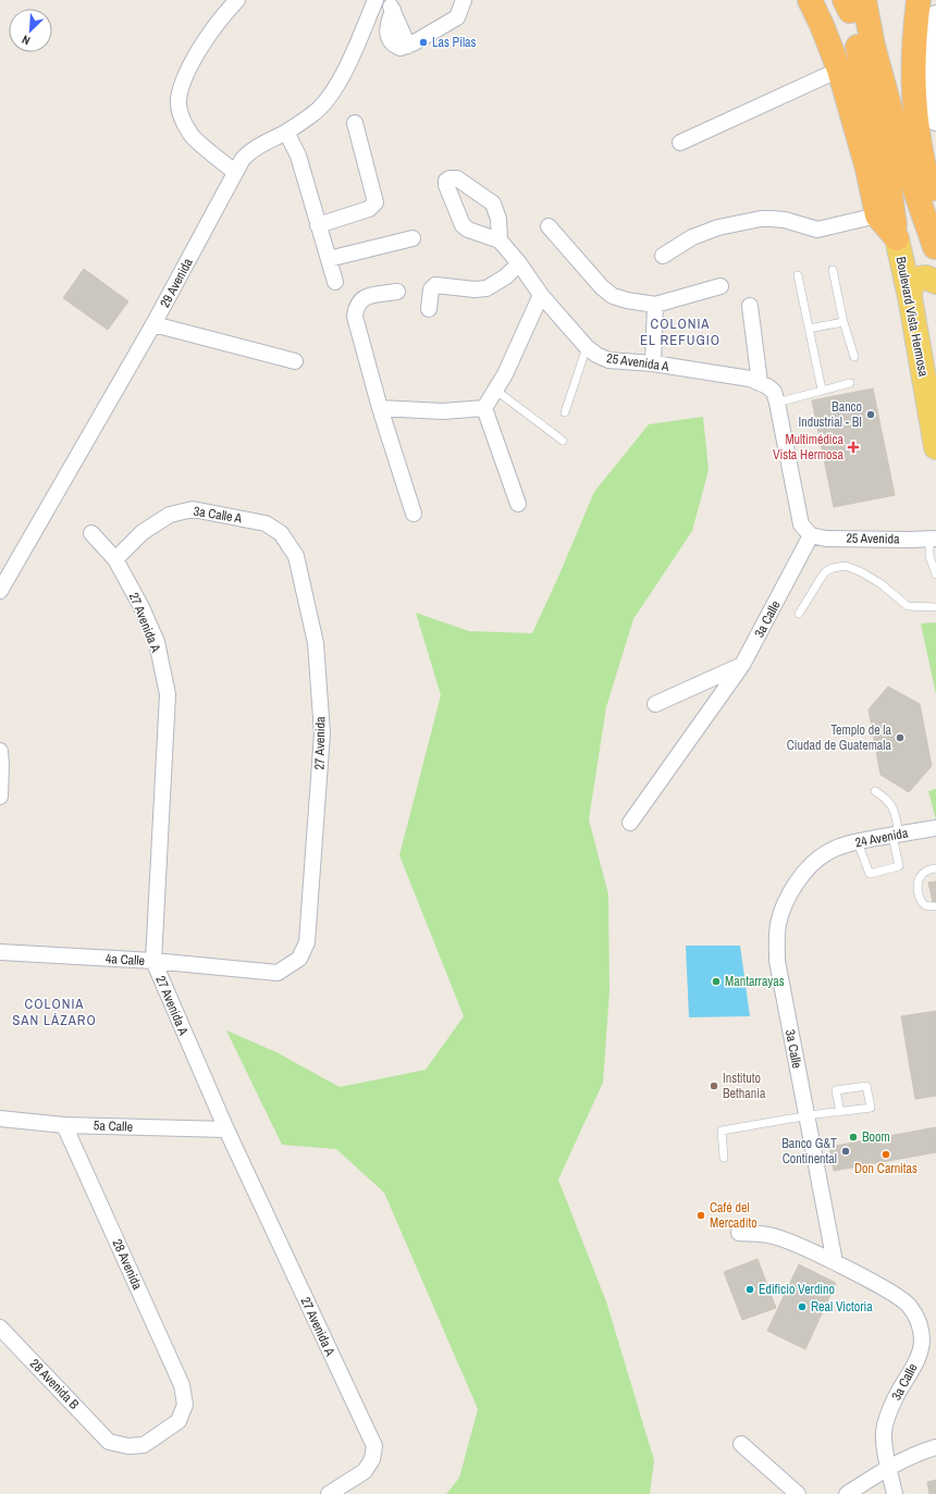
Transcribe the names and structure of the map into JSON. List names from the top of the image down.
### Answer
{
  "streets": {
    "main road": ["Boulevard Vista Hermosa"],
    "street": [
      "29 Avenida",
      "25 Avenida A",
      "3a Calle A",
      "25 Avenida",
      "3a Calle",
      "27 Avenida A",
      "27 Avenida",
      "24 Avenida",
      "4a Calle",
      "5a Calle",
      "28 Avenida",
      "28 Avenida B"
    ]
  },
  "crossings": [
    ["3a Calle A", "27 Avenida A"],
    ["3a Calle A", "27 Avenida"],
    ["25 Avenida", "3a Calle"],
    ["3a Calle", "24 Avenida"],
    ["27 Avenida A", "4a Calle"],
    ["27 Avenida A", "5a Calle"],
    ["27 Avenida", "4a Calle"],
    ["5a Calle", "28 Avenida"],
    ["28 Avenida", "28 Avenida B"]
  ],
  "districts": ["COLONIA EL REFUGIO", "COLONIA SAN LÁZARO"],
  "places": {
    "other": [
      "Las Pilas",
      "Banco Industrial - BI",
      "Templo de la Ciudad de Guatemala",
      "Mantarrayas",
      "Instituto Bethania",
      "Boom",
      "Banco G&T Continental",
      "Don Carnitas",
      "Café del Mercadito",
      "Edificio Verdino",
      "Real Victoria"
    ],
    "health": ["Multimédica Vista Hermosa"]
  },
  "north": "bottom left"
}
